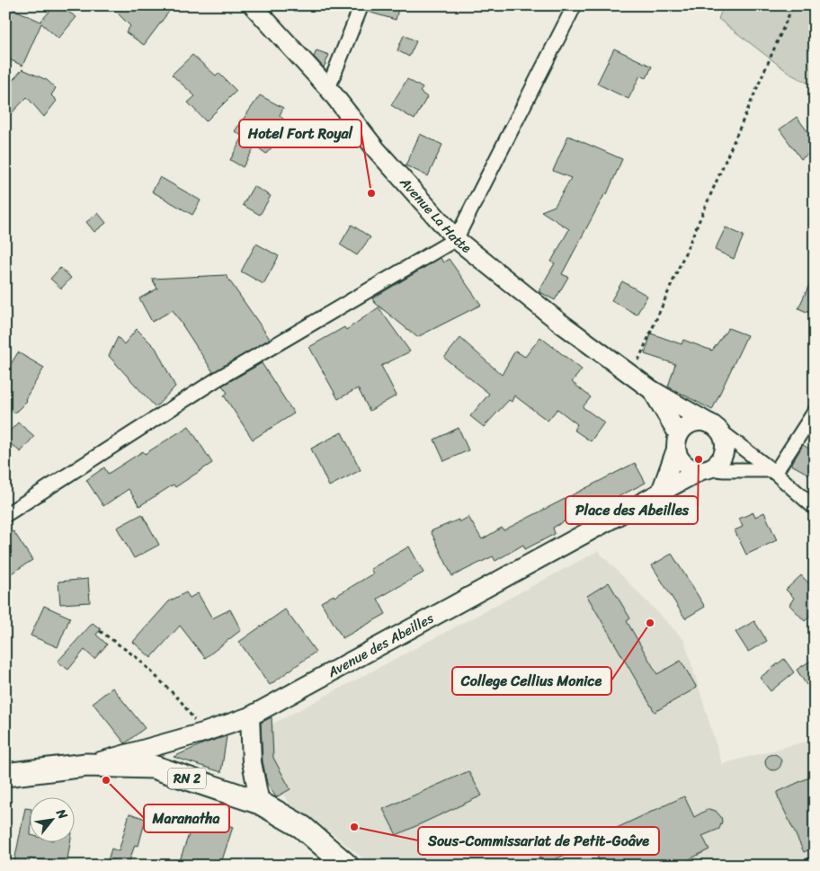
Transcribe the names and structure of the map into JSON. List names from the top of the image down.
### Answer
{
  "streets": {
    "main road": ["RN 2"],
    "street": ["Avenue La Hatte", "Avenue des Abeilles"]
  },
  "crossings": [
    ["Avenue La Hatte", "Avenue des Abeilles"],
    ["Avenue des Abeilles", "RN 2"]
  ],
  "places": [
    "Hotel Fort Royal",
    "Place des Abeilles",
    "College Cellius Monice",
    "Maranatha",
    "Sous-Commissariat de Petit-Goâve"
  ],
  "north": "top right"
}
